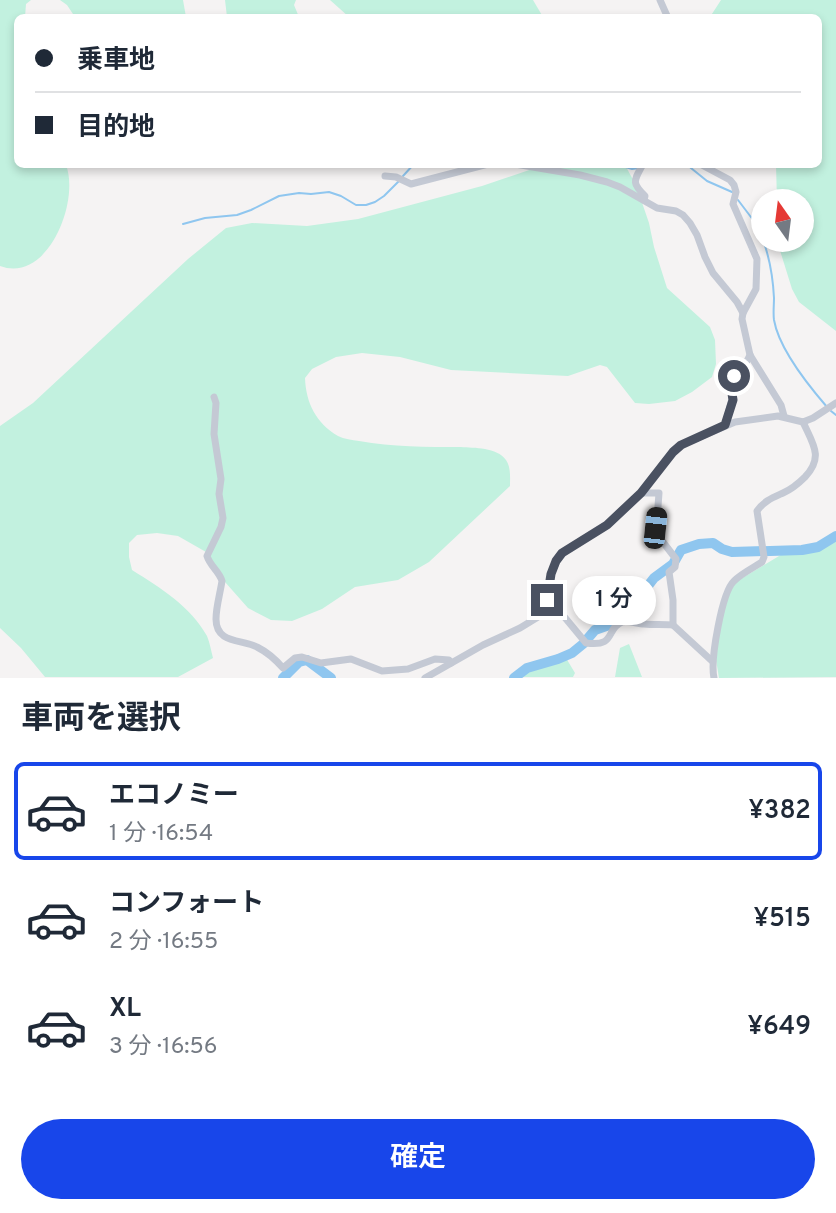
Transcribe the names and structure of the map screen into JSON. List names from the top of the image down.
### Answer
{
  "north": "top",
  "page": {
    "banner": ["乗車地", "目的地"],
    "bubble": "1 分",
    "heading": "車両を選択",
    "list": [
      {
        "name": "エコノミー",
        "note": "1 分 · 16:54",
        "value": "¥382"
      },
      {
        "name": "コンフォート",
        "note": "2 分 · 16:55",
        "value": "¥515"
      },
      {
        "name": "XL",
        "note": "3 分 · 16:56",
        "value": "¥649"
      }
    ],
    "buttons": "確定"
  }
}
